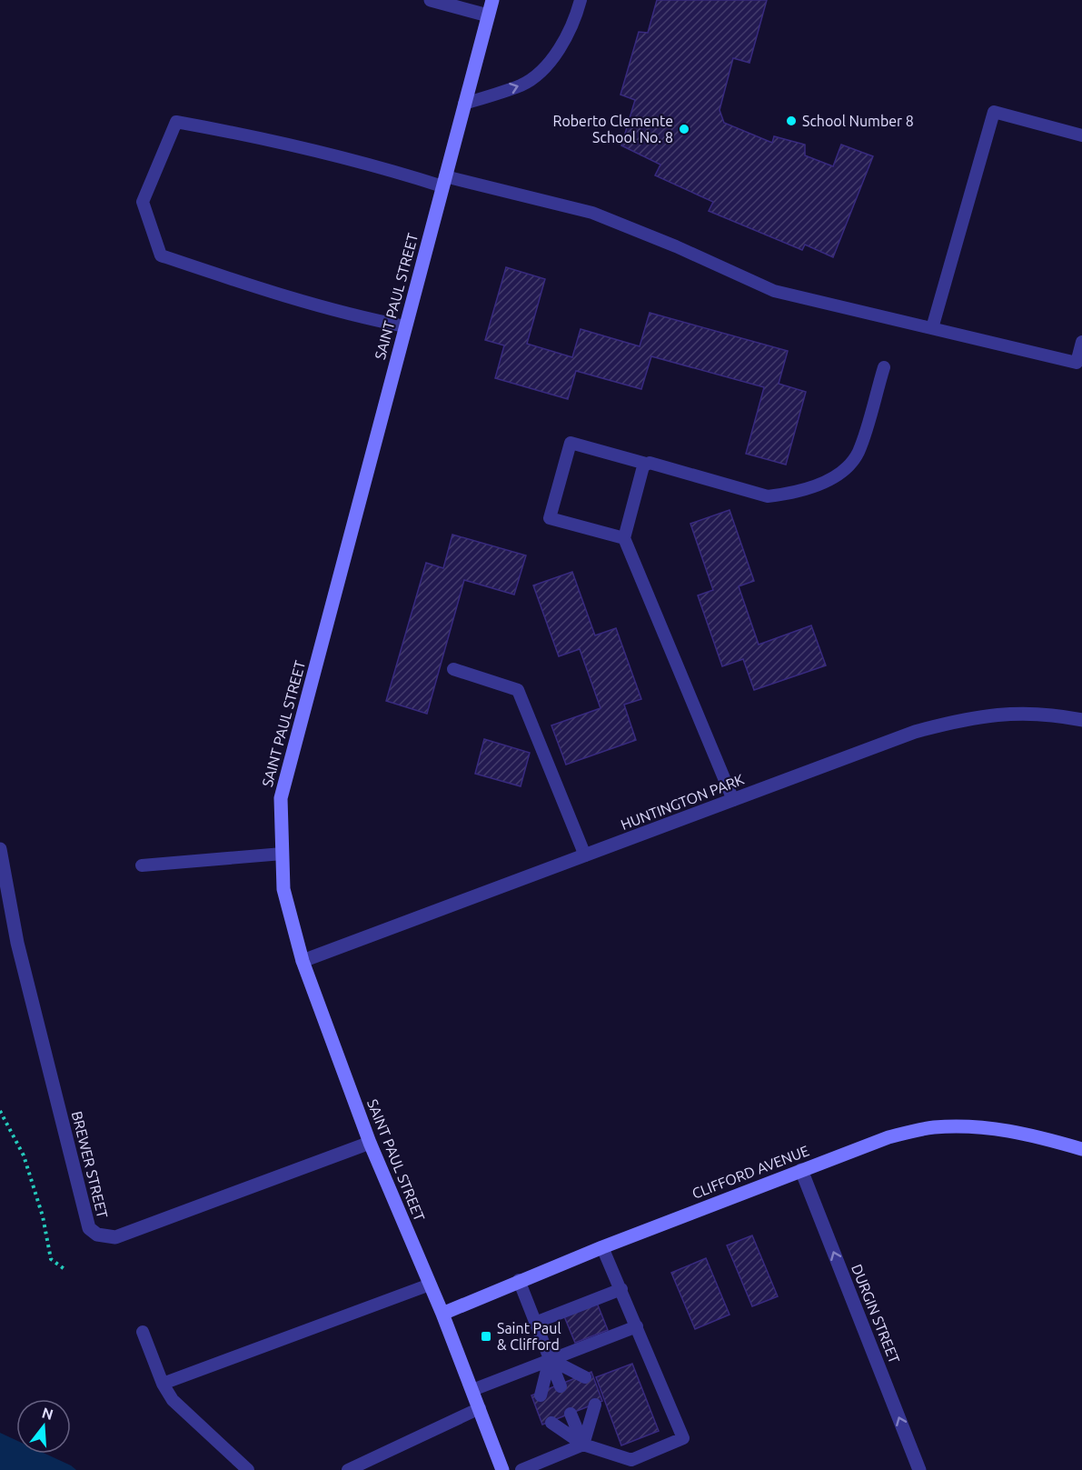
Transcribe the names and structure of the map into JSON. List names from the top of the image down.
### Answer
{
  "streets": {
    "main road": ["SAINT PAUL STREET", "CLIFFORD AVENUE"],
    "street": ["HUNTINGTON PARK", "BREWER STREET", "DURGIN STREET"]
  },
  "crossings": [
    ["SAINT PAUL STREET", "HUNTINGTON PARK"],
    ["SAINT PAUL STREET", "BREWER STREET"],
    ["SAINT PAUL STREET", "CLIFFORD AVENUE"],
    ["CLIFFORD AVENUE", "DURGIN STREET"]
  ],
  "one_way": ["DURGIN STREET"],
  "places": {
    "other": ["School Number 8", "Roberto Clemente School No. 8"],
    "transit": ["Saint Paul & Clifford"]
  },
  "north": "top"
}
